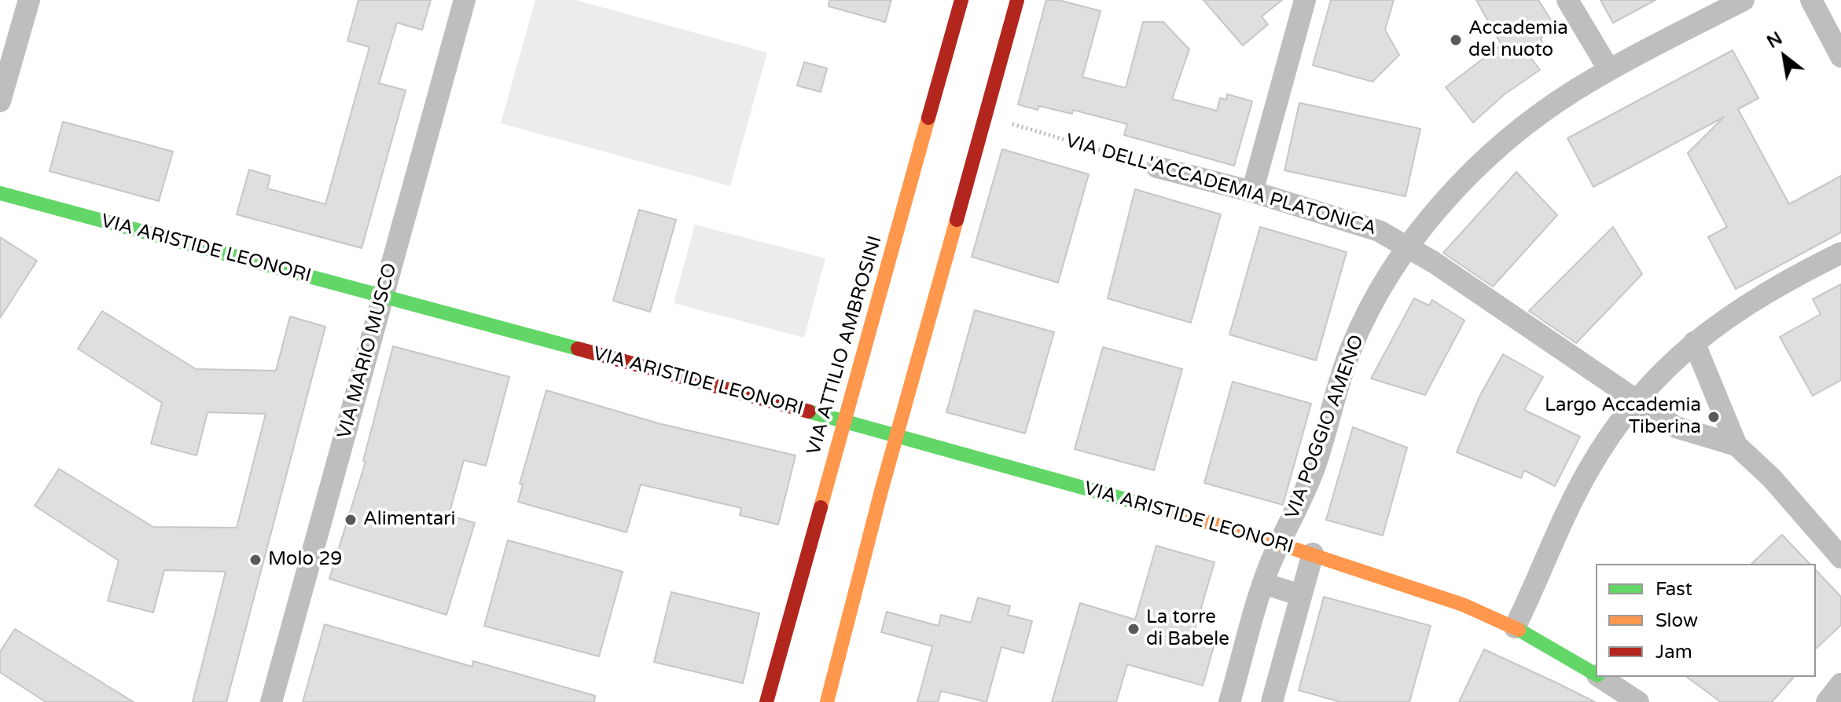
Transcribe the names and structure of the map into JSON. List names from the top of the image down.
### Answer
{
  "streets": {
    "street": [
      "VIA DELL'ACCADEMIA PLATONICA",
      "VIA ARISTIDE LEONORI",
      "VIA ATTILIO AMBROSINI",
      "VIA MARIO MUSCO",
      "VIA POGGIO AMENO"
    ]
  },
  "crossings": [
    ["VIA DELL'ACCADEMIA PLATONICA", "VIA POGGIO AMENO"],
    ["VIA ARISTIDE LEONORI", "VIA ATTILIO AMBROSINI"],
    ["VIA ARISTIDE LEONORI", "VIA MARIO MUSCO"],
    ["VIA ARISTIDE LEONORI", "VIA POGGIO AMENO"]
  ],
  "places": [
    "Accademia del nuoto",
    "Largo Accademia Tiberina",
    "Alimentari",
    "Molo 29",
    "La torre di Babele"
  ],
  "legend": ["Fast", "Slow", "Jam"],
  "north": "top left"
}
